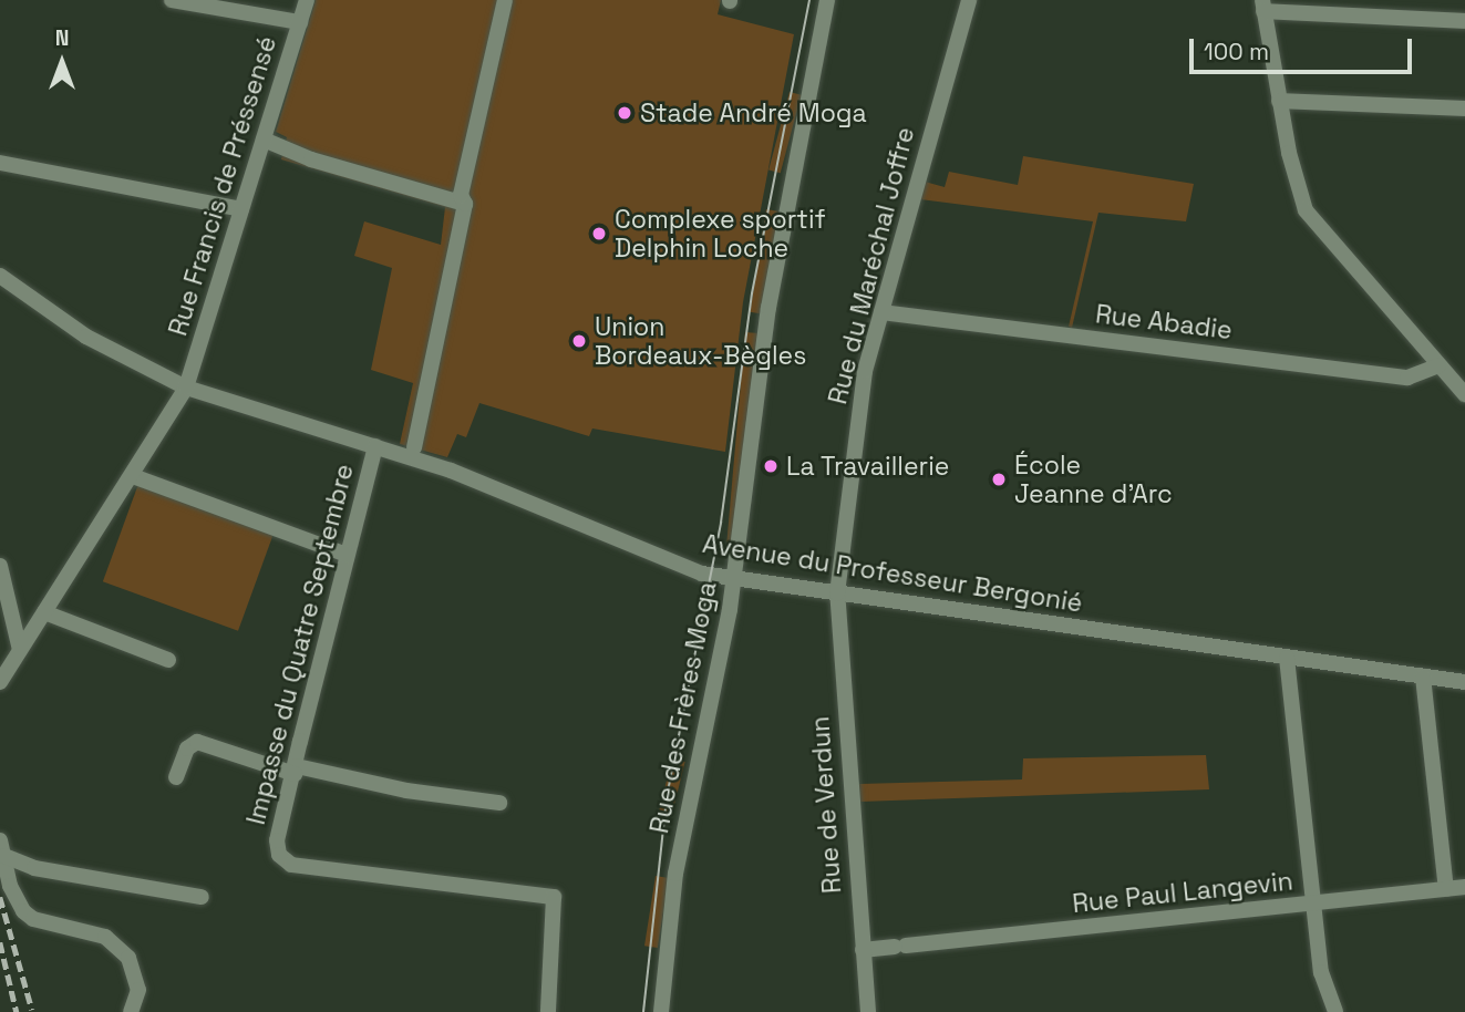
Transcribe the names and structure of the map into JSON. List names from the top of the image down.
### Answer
{
  "streets": {
    "street": [
      "Rue Francis de Préssensé",
      "Rue du Maréchal Joffre",
      "Rue Abadie",
      "Avenue du Professeur Bergonié",
      "Impasse du Quatre Septembre",
      "Rue des Frères Moga",
      "Rue de Verdun",
      "Rue Paul Langevin"
    ]
  },
  "crossings": [
    ["Rue Francis de Préssensé", "Avenue du Professeur Bergonié"],
    ["Rue du Maréchal Joffre", "Rue Abadie"],
    ["Rue du Maréchal Joffre", "Avenue du Professeur Bergonié"],
    ["Rue du Maréchal Joffre", "Rue de Verdun"],
    ["Avenue du Professeur Bergonié", "Impasse du Quatre Septembre"],
    ["Avenue du Professeur Bergonié", "Rue des Frères Moga"],
    ["Avenue du Professeur Bergonié", "Rue de Verdun"],
    ["Rue de Verdun", "Rue Paul Langevin"]
  ],
  "places": [
    "Stade André Moga",
    "Complexe sportif Delphin Loche",
    "Union Bordeaux-Bègles",
    "La Travaillerie",
    "École Jeanne d'Arc"
  ],
  "scale_bar": "100 m",
  "north": "top"
}
